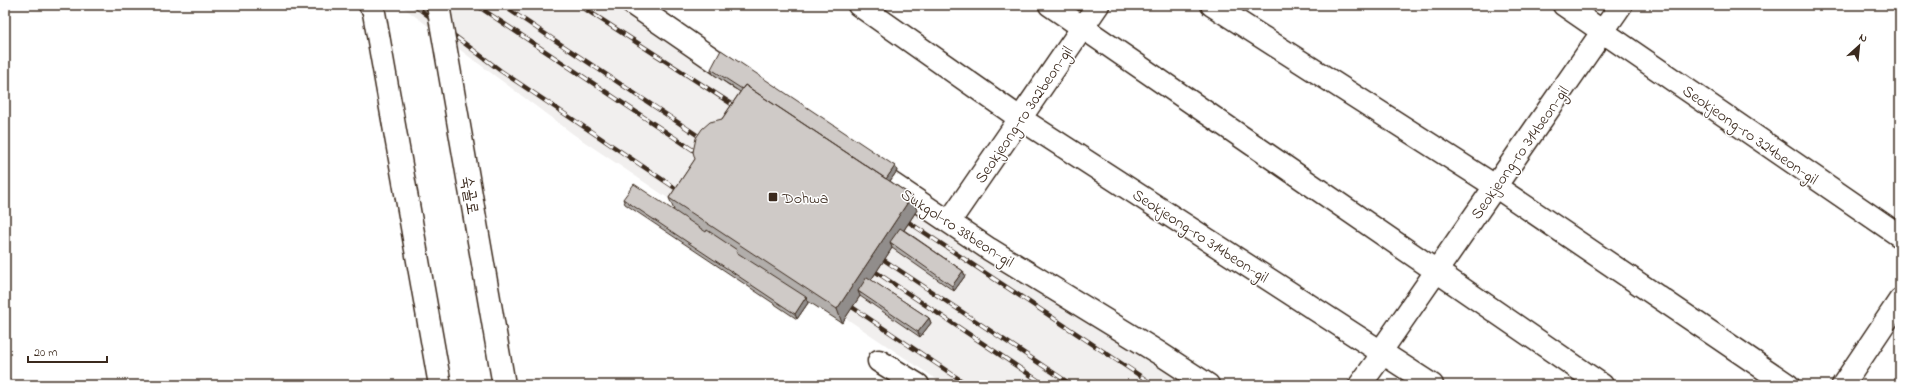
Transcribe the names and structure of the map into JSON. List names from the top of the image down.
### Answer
{
  "streets": {
    "main road": [
      "Seokjeong-ro 302beon-gil",
      "Seokjeong-ro 324beon-gil",
      "Seokjeong-ro 314beon-gil",
      "숙골로",
      "Sukgol-ro 38beon-gil"
    ]
  },
  "crossings": [
    ["Seokjeong-ro 302beon-gil", "Seokjeong-ro 314beon-gil"],
    ["Seokjeong-ro 302beon-gil", "Sukgol-ro 38beon-gil"],
    ["Seokjeong-ro 324beon-gil", "Seokjeong-ro 314beon-gil"]
  ],
  "places": {
    "transit": ["Dohwa"]
  },
  "scale_bar": "20 m",
  "north": "top right"
}
